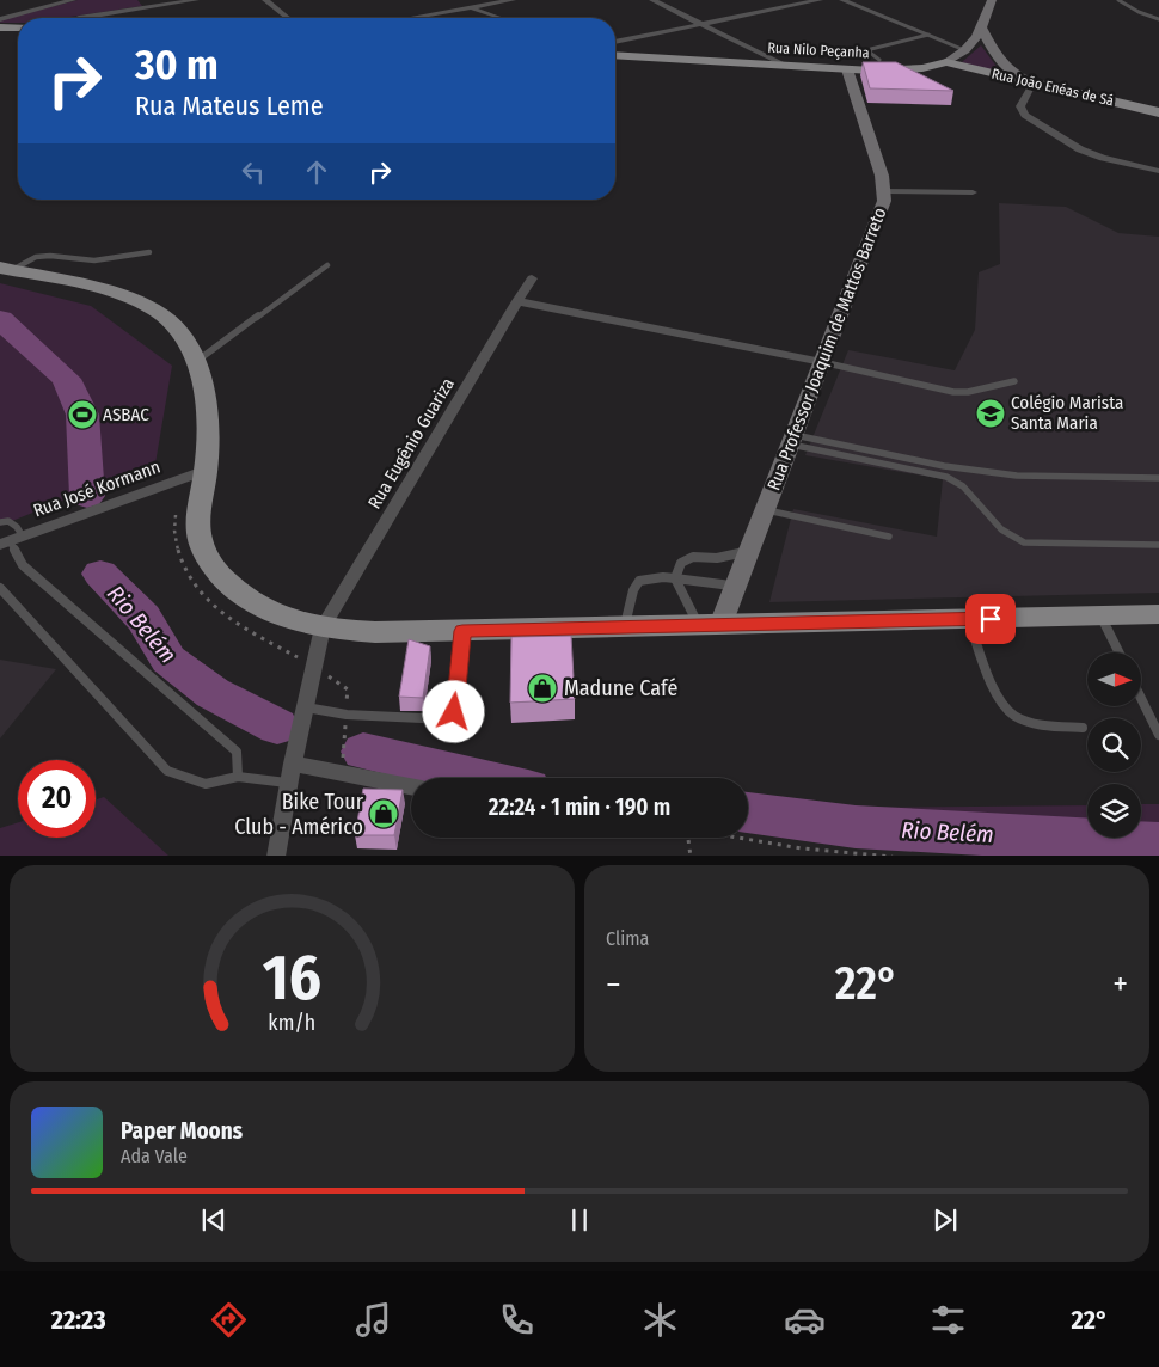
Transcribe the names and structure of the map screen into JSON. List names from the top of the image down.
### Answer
{
  "streets": {
    "main road": ["Rua Nilo Peçanha", "Rua João Enéas de Sá", "Rua Professor Joaquim de Mattos Barreto"],
    "street": ["Rua Eugênio Guariza", "Rua José Kormann"]
  },
  "crossings": [
    ["Rua Nilo Peçanha", "Rua João Enéas de Sá"],
    ["Rua Nilo Peçanha", "Rua Professor Joaquim de Mattos Barreto"]
  ],
  "water": ["Rio Belém"],
  "places": {
    "school or university": ["Colégio Marista Santa Maria"],
    "sports": ["ASBAC"],
    "shop": ["Madune Café", "Bike Tour Club - Américo"]
  },
  "north": "right",
  "page": {
    "turn": ["30 m", "Rua Mateus Leme"],
    "limit": "20",
    "trip": "22:24 · 1 min · 190 m",
    "tile": "Clima",
    "heat": ["−", "22°", "+"],
    "song": ["Paper Moons", "Ada Vale"],
    "tabs": ["22:23", "22°"],
    "gauge": ["16", "km/h"]
  }
}
